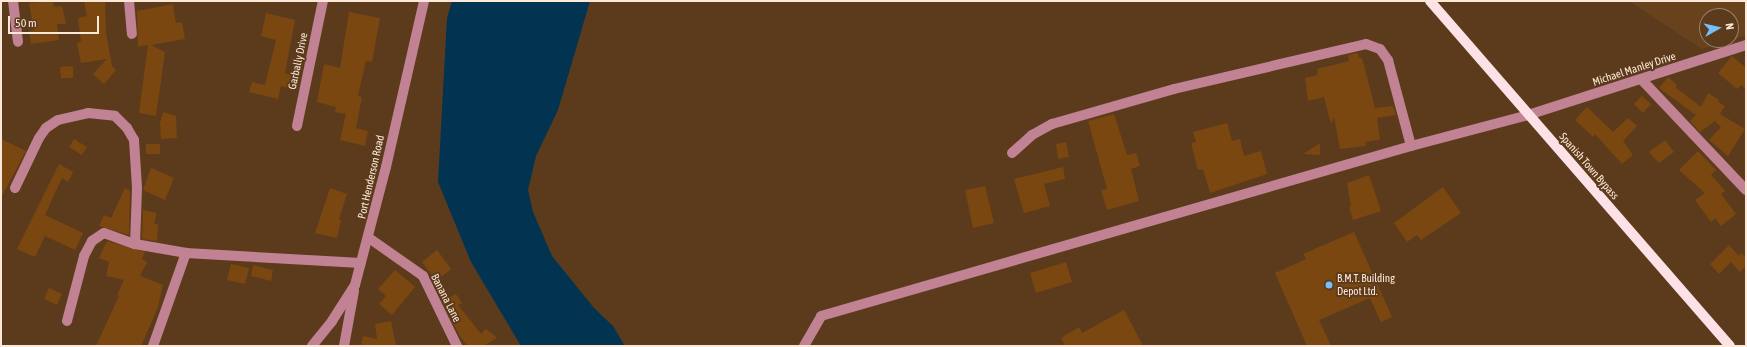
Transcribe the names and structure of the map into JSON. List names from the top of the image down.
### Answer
{
  "streets": {
    "main road": ["Spanish Town Bypass"],
    "street": [
      "Garbally Drive",
      "Michael Manley Drive",
      "Port Henderson Road",
      "Banana Lane"
    ]
  },
  "crossings": [
    ["Michael Manley Drive", "Spanish Town Bypass"],
    ["Port Henderson Road", "Banana Lane"]
  ],
  "places": ["B.M.T. Building Depot Ltd."],
  "scale_bar": "50 m",
  "north": "right"
}
